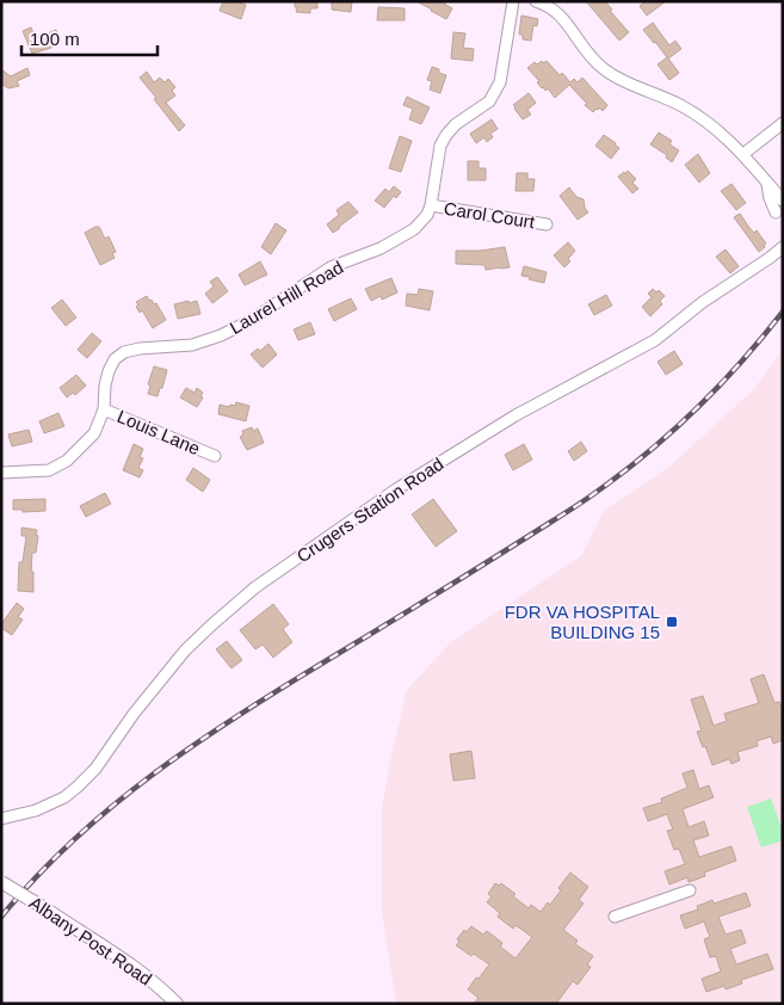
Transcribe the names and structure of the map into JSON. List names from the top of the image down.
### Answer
{
  "streets": {
    "main road": ["Albany Post Road"],
    "street": [
      "Carol Court",
      "Laurel Hill Road",
      "Louis Lane",
      "Crugers Station Road"
    ]
  },
  "crossings": [
    ["Carol Court", "Laurel Hill Road"],
    ["Laurel Hill Road", "Louis Lane"]
  ],
  "places": {
    "transit": ["FDR VA HOSPITAL BUILDING 15"]
  },
  "scale_bar": "100 m"
}
